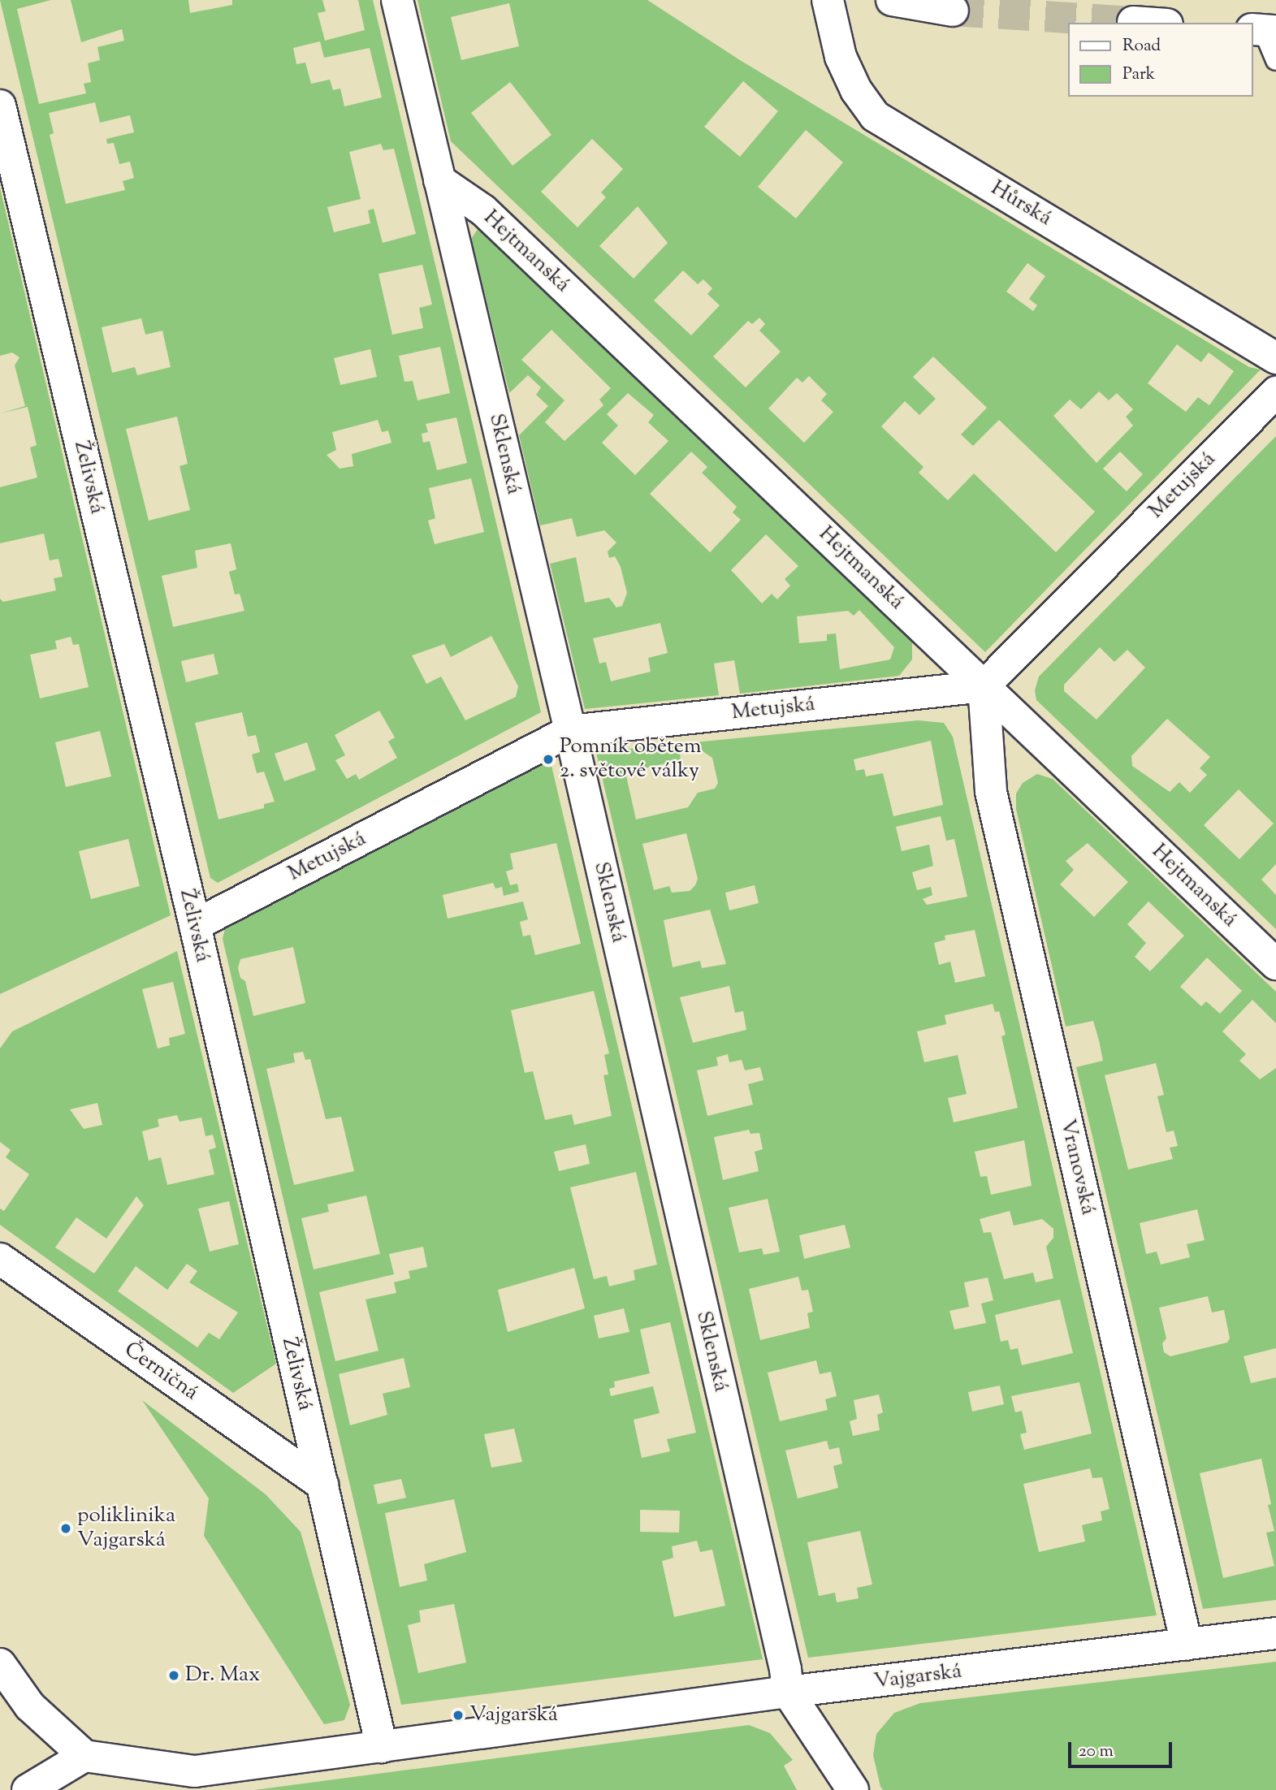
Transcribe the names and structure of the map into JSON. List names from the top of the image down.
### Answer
{
  "streets": {
    "street": [
      "Hůrská",
      "Hejtmanská",
      "Sklenská",
      "Želivská",
      "Metujská",
      "Vranovská",
      "Černičná",
      "Vajgarská"
    ]
  },
  "crossings": [
    ["Hejtmanská", "Sklenská"],
    ["Hejtmanská", "Metujská"],
    ["Hejtmanská", "Vranovská"],
    ["Sklenská", "Metujská"],
    ["Sklenská", "Vajgarská"],
    ["Želivská", "Metujská"],
    ["Želivská", "Černičná"],
    ["Želivská", "Vajgarská"],
    ["Metujská", "Vranovská"],
    ["Vranovská", "Vajgarská"]
  ],
  "places": [
    "Pomník obětem 2. světové války",
    "poliklinika Vajgarská",
    "Dr. Max",
    "Vajgarská"
  ],
  "legend": ["Road", "Park"],
  "scale_bar": "20 m"
}
